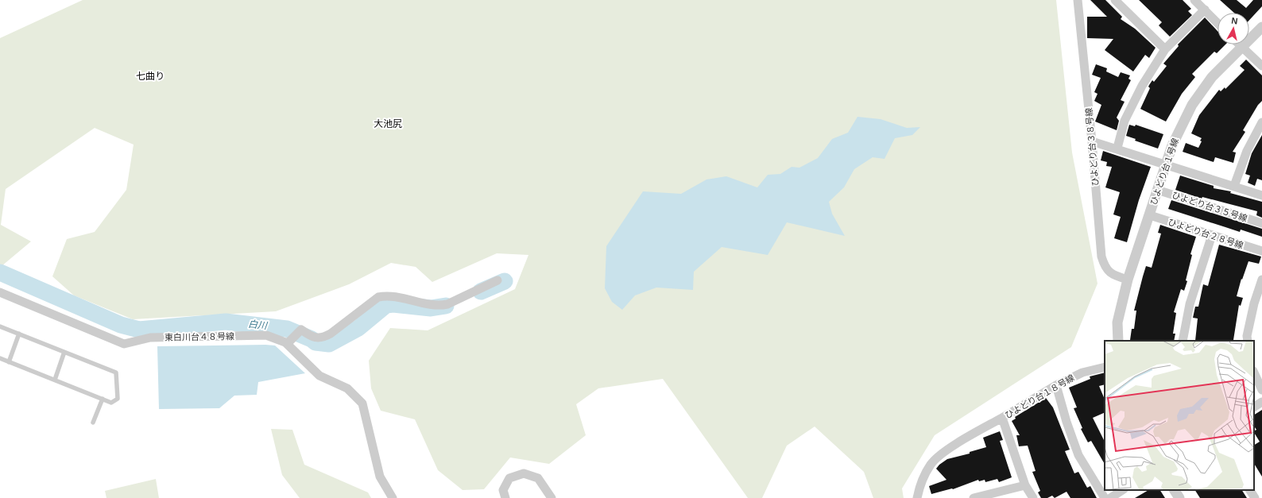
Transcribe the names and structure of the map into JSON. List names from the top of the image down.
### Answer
{
  "streets": {
    "street": [
      "ひよどり台３８号線",
      "ひよどり台１号線",
      "ひよどり台３５号線",
      "ひよどり台２８号線",
      "東白川台４８号線",
      "ひよどり台１８号線"
    ]
  },
  "crossings": [
    ["ひよどり台３８号線", "ひよどり台１号線"],
    ["ひよどり台１号線", "ひよどり台３５号線"],
    ["ひよどり台１号線", "ひよどり台２８号線"]
  ],
  "districts": ["七曲り", "大池尻"],
  "water": ["白川"],
  "north": "top"
}
